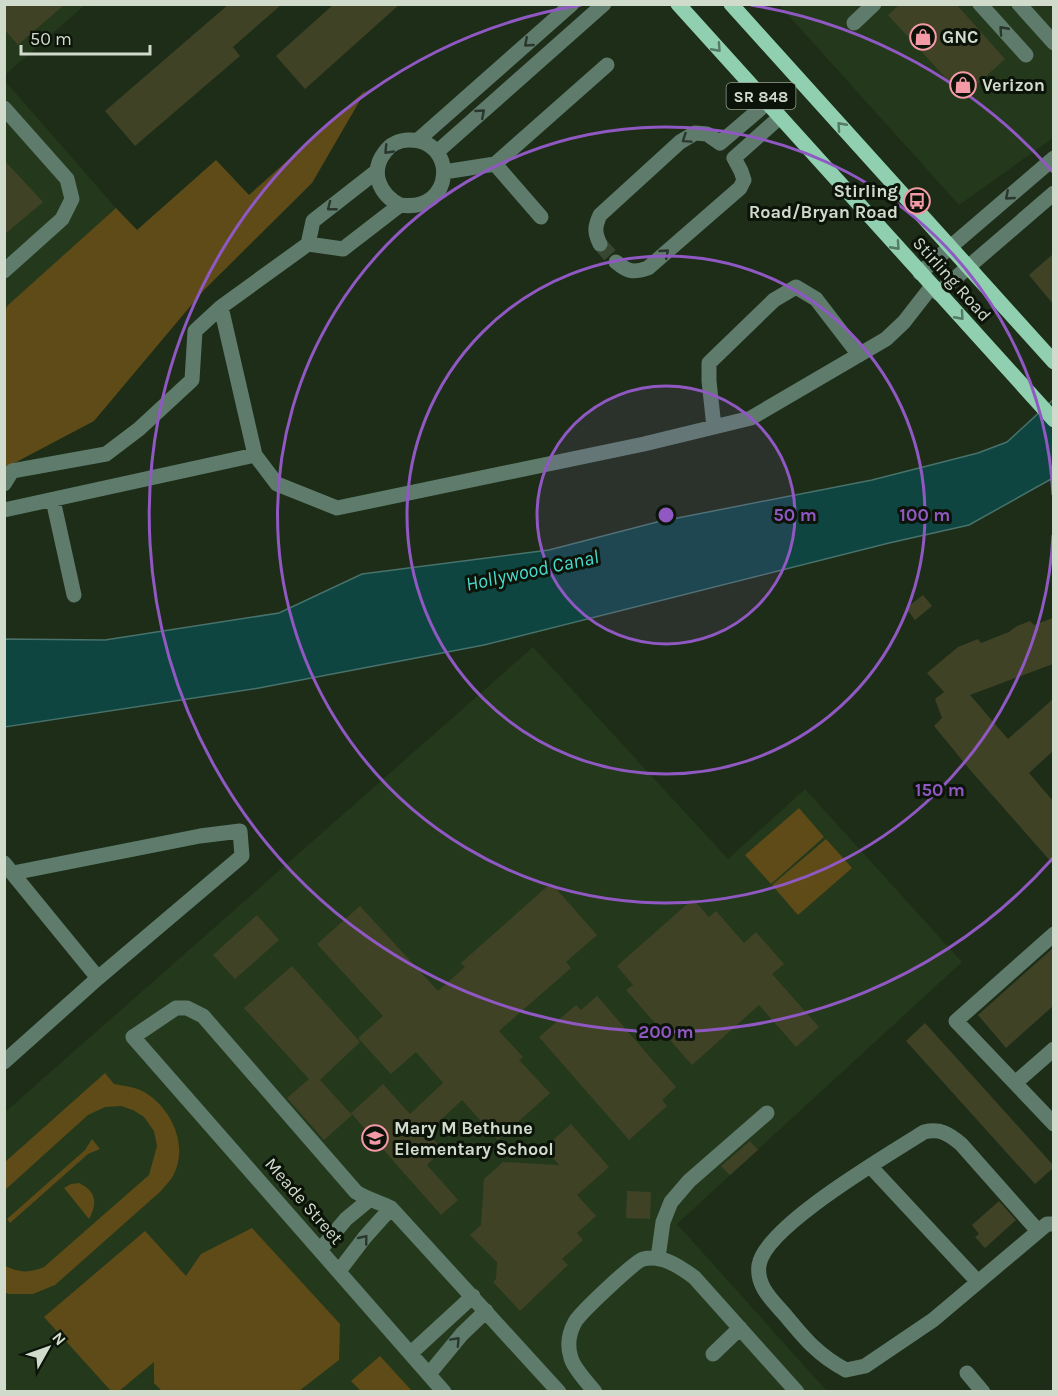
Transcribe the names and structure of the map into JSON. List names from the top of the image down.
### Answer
{
  "streets": {
    "main road": ["SR 848", "Stirling Road"],
    "street": ["Meade Street"]
  },
  "water": ["Hollywood Canal"],
  "places": {
    "shop": ["GNC", "Verizon"],
    "bus stop": ["Stirling Road/Bryan Road"],
    "school or university": ["Mary M Bethune Elementary School"]
  },
  "scale_bar": "50 m",
  "north": "top right",
  "rings": [
    "50 m",
    "100 m",
    "150 m",
    "200 m"
  ]
}
